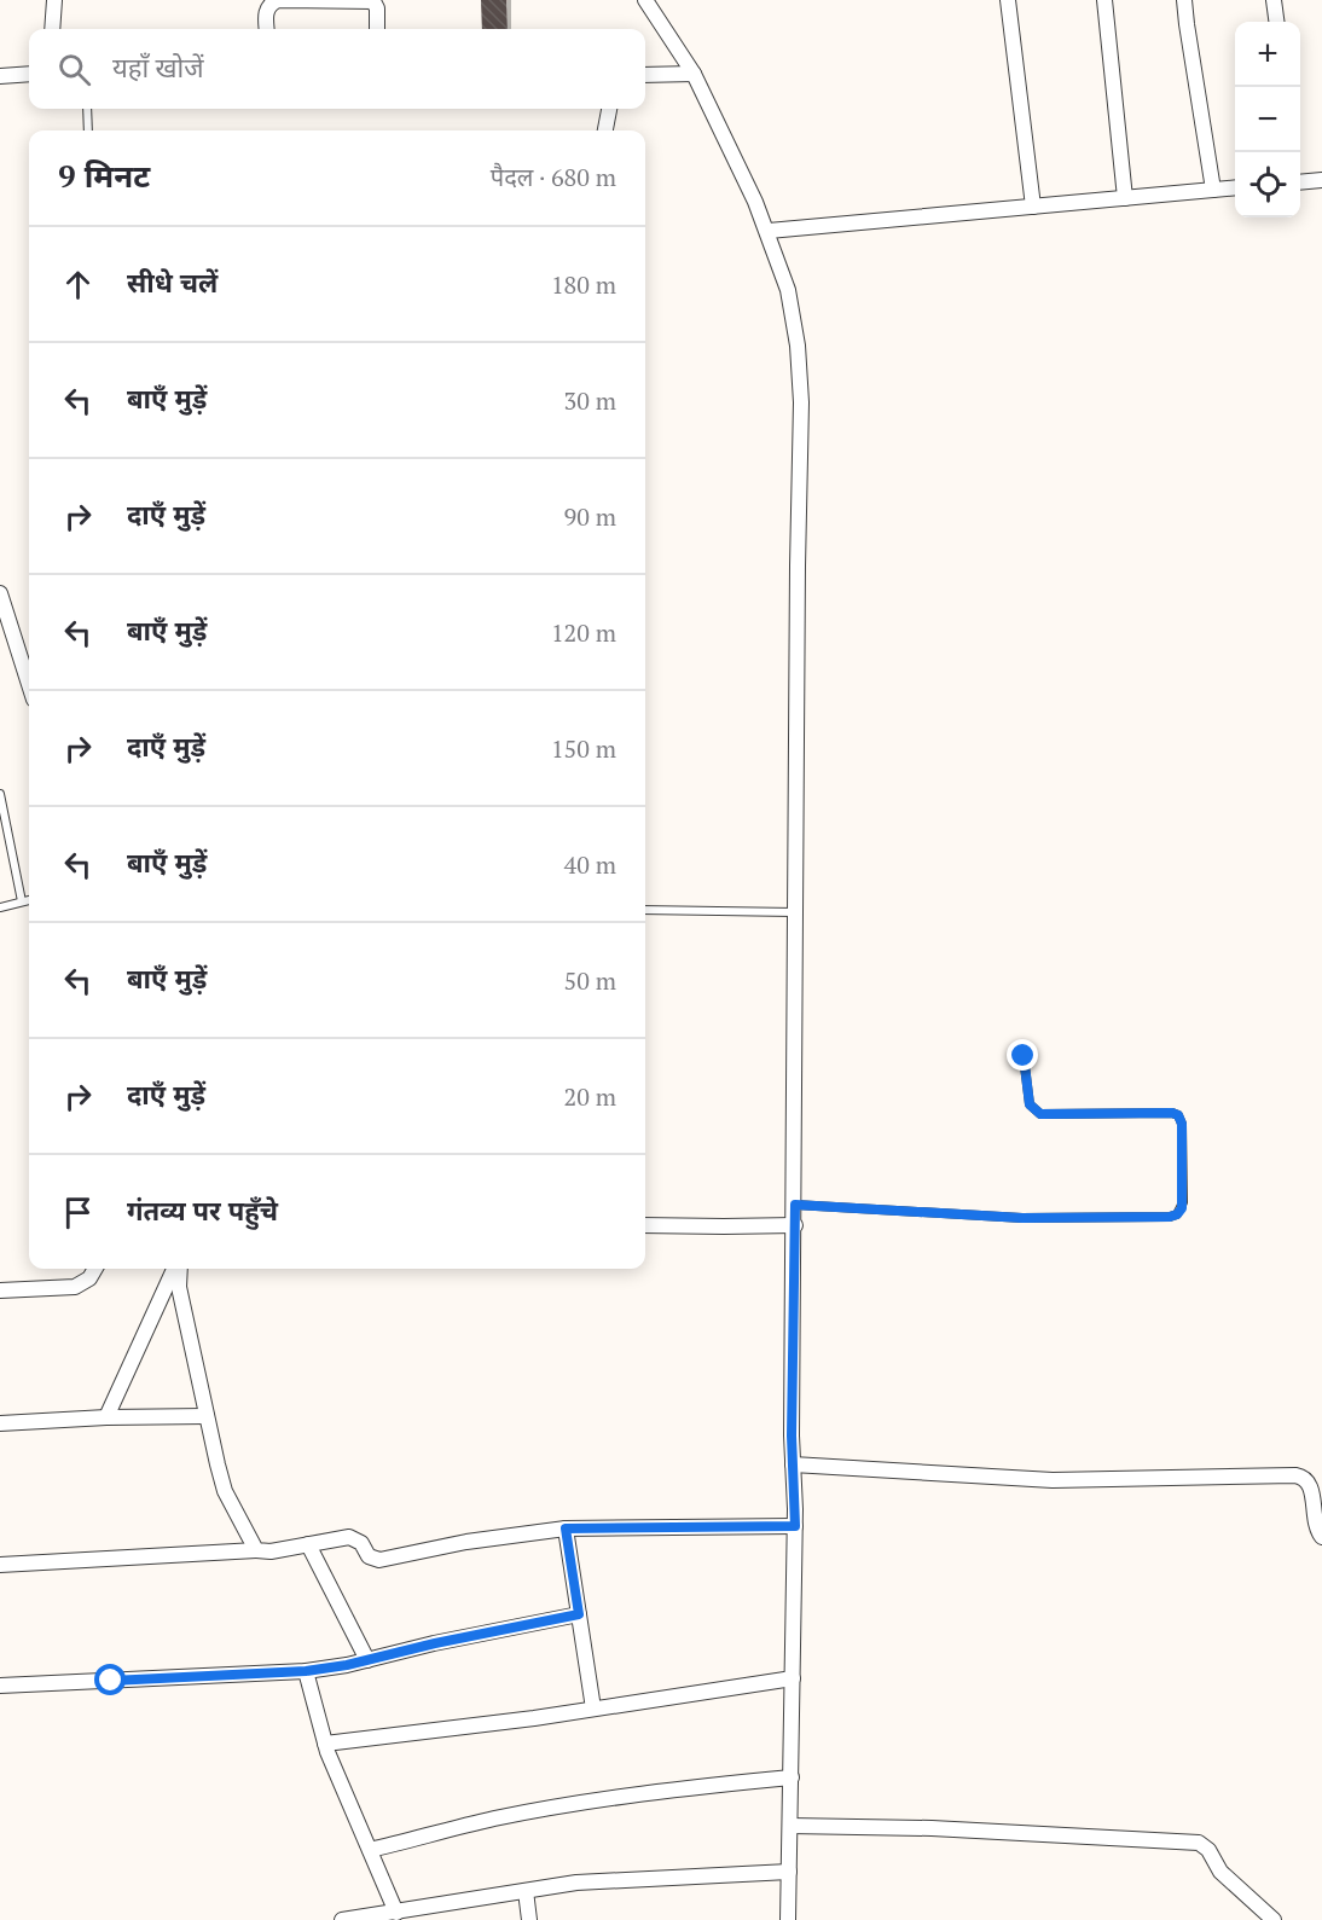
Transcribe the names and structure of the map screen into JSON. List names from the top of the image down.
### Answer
{
  "page": {
    "map_buttons": ["+", "−"],
    "search": "यहाँ खोजें",
    "heading": ["9 मिनट", "पैदल · 680 m"],
    "list": [
      ["सीधे चलें", "180 m"],
      ["बाएँ मुड़ें", "30 m"],
      ["दाएँ मुड़ें", "90 m"],
      ["बाएँ मुड़ें", "120 m"],
      ["दाएँ मुड़ें", "150 m"],
      ["बाएँ मुड़ें", "40 m"],
      ["बाएँ मुड़ें", "50 m"],
      ["दाएँ मुड़ें", "20 m"],
      "गंतव्य पर पहुँचे"
    ]
  }
}
